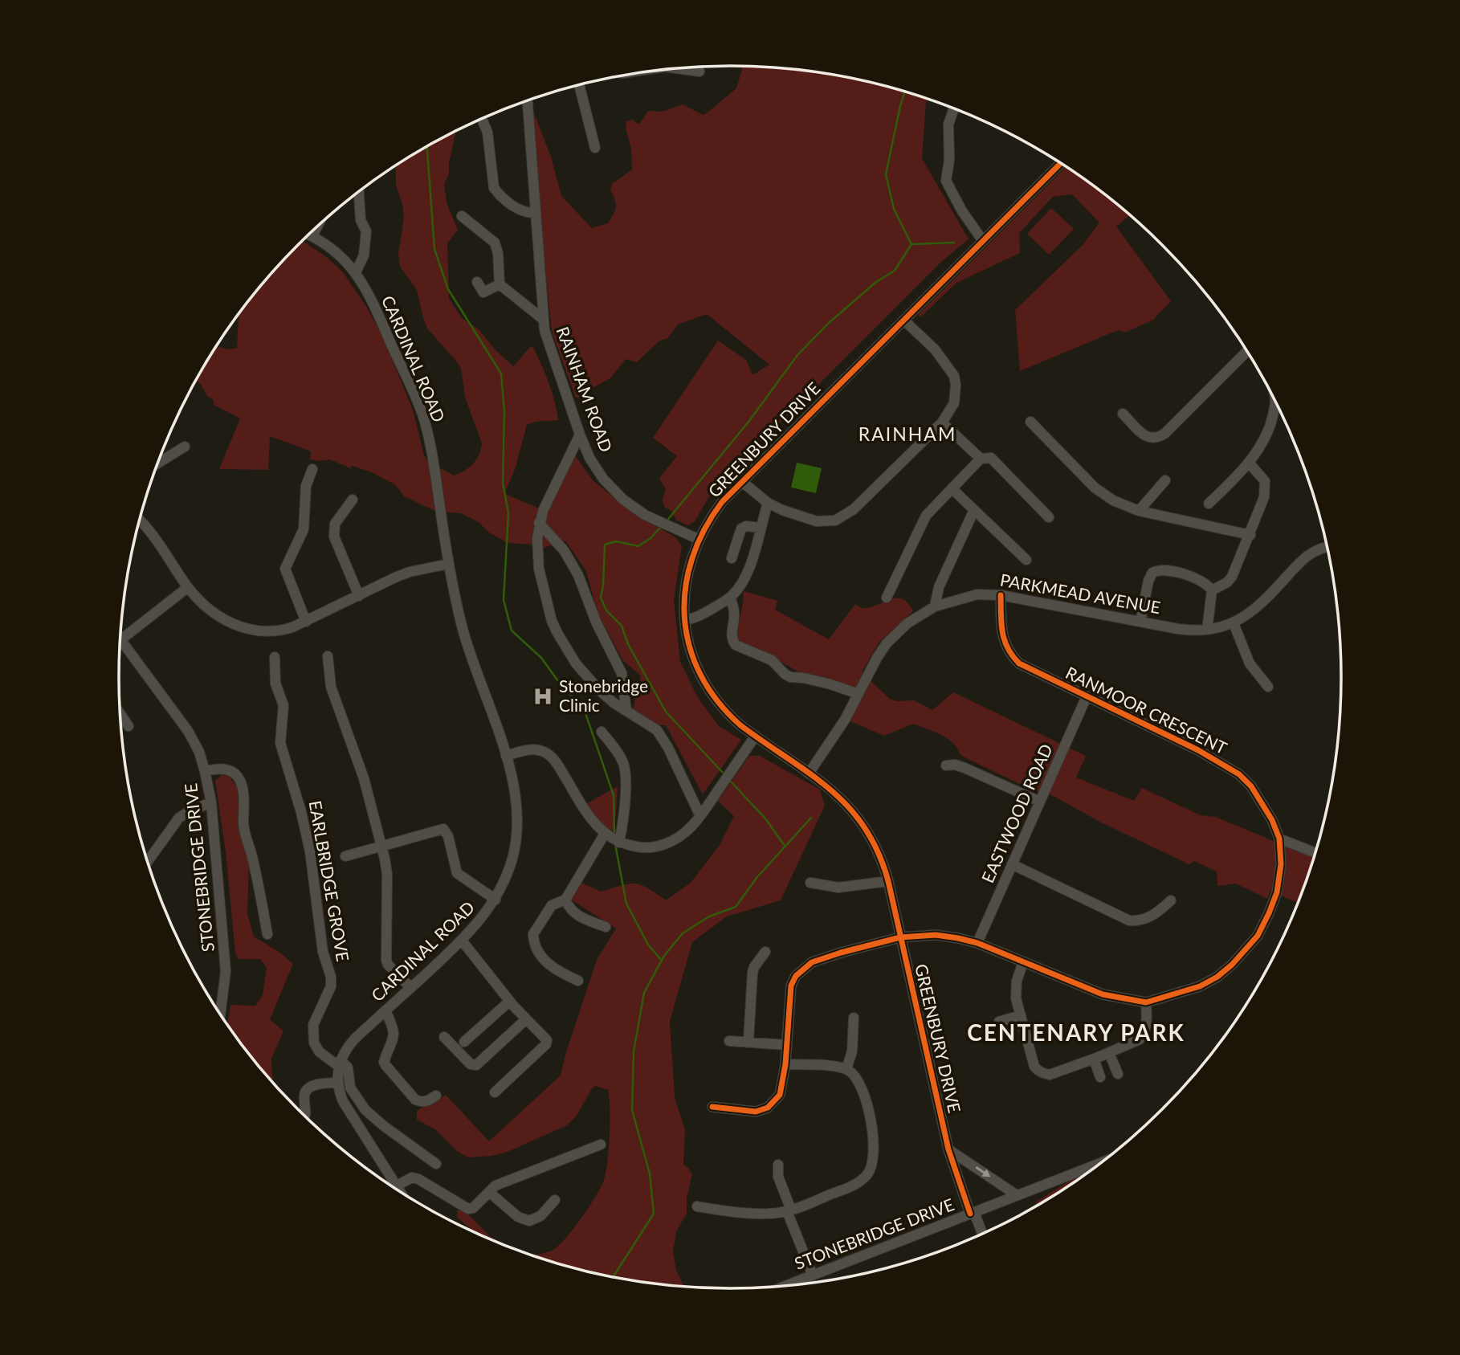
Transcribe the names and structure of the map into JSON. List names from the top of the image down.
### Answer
{
  "streets": {
    "street": [
      "CARDINAL ROAD",
      "RAINHAM ROAD",
      "GREENBURY DRIVE",
      "PARKMEAD AVENUE",
      "RANMOOR CRESCENT",
      "EASTWOOD ROAD",
      "STONEBRIDGE DRIVE",
      "EARLBRIDGE GROVE"
    ]
  },
  "crossings": [
    ["CARDINAL ROAD", "EARLBRIDGE GROVE"],
    ["RAINHAM ROAD", "GREENBURY DRIVE"],
    ["GREENBURY DRIVE", "PARKMEAD AVENUE"],
    ["GREENBURY DRIVE", "RANMOOR CRESCENT"],
    ["GREENBURY DRIVE", "STONEBRIDGE DRIVE"],
    ["PARKMEAD AVENUE", "RANMOOR CRESCENT"],
    ["RANMOOR CRESCENT", "EASTWOOD ROAD"]
  ],
  "districts": ["RAINHAM", "CENTENARY PARK"],
  "places": {
    "hospital": ["Stonebridge Clinic"]
  }
}
